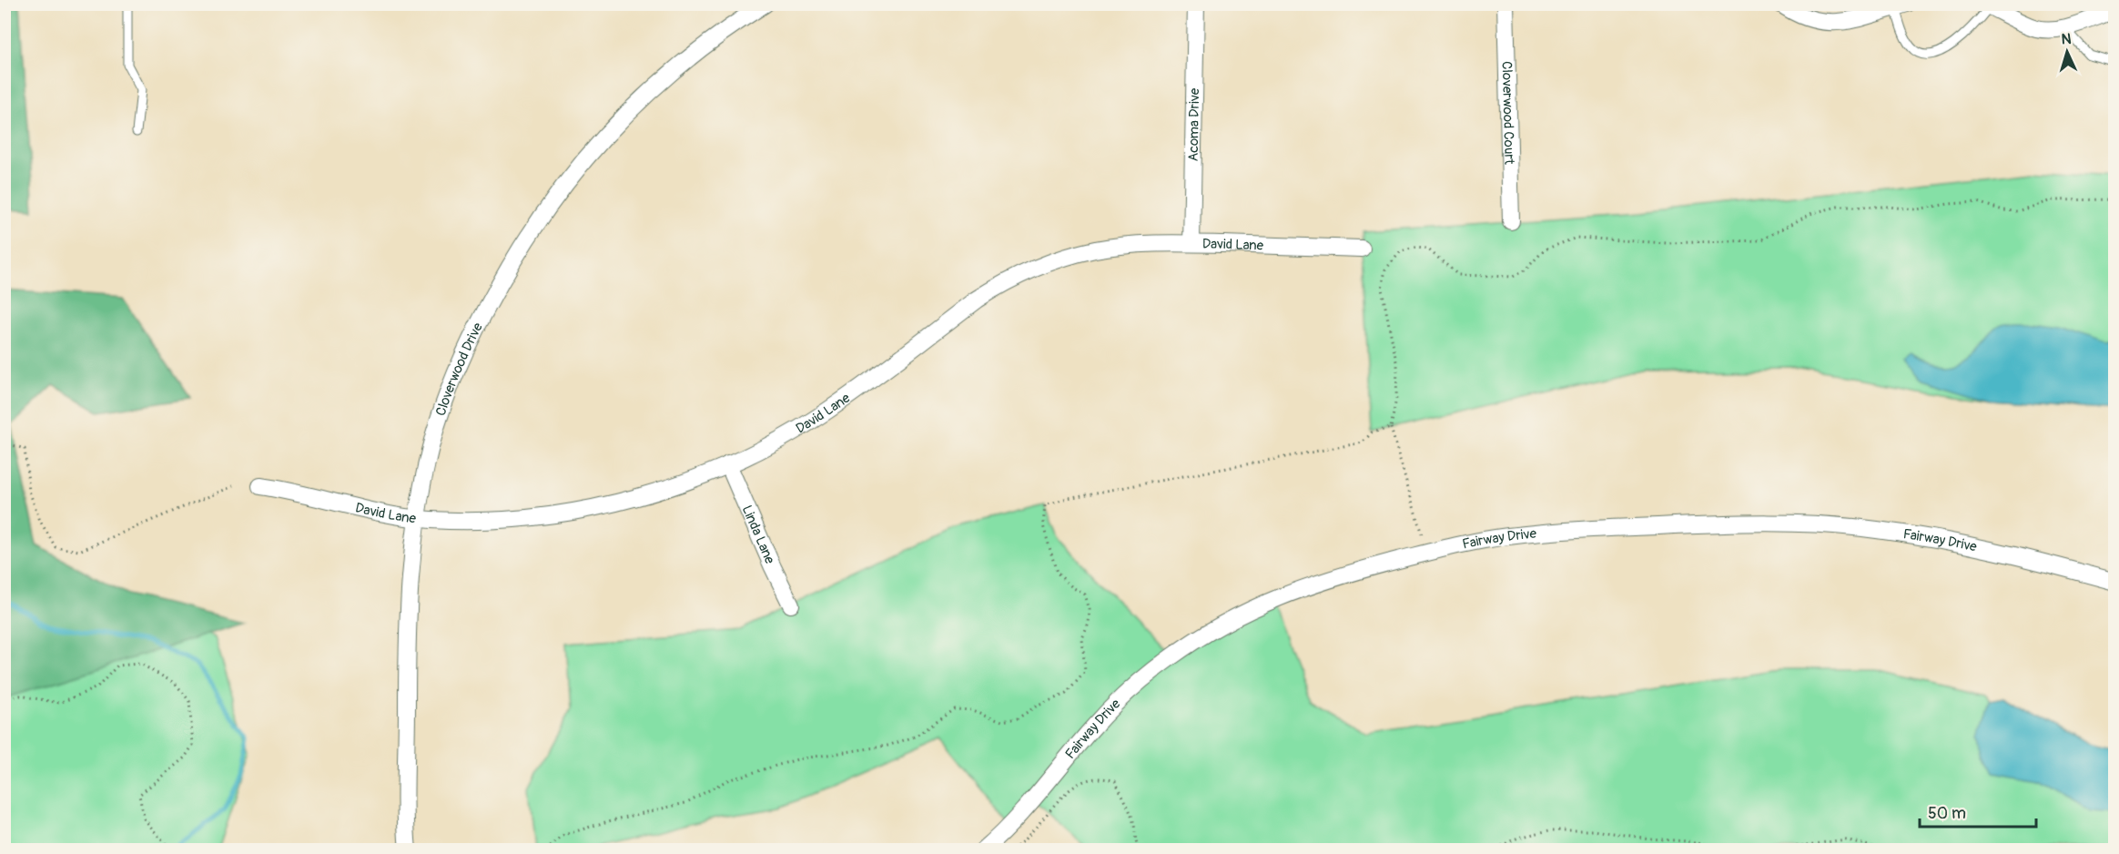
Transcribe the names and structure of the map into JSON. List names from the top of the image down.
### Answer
{
  "streets": {
    "street": [
      "Cloverwood Court",
      "Acoma Drive",
      "David Lane",
      "Cloverwood Drive",
      "Linda Lane",
      "Fairway Drive"
    ]
  },
  "crossings": [
    ["Acoma Drive", "David Lane"],
    ["David Lane", "Cloverwood Drive"],
    ["David Lane", "Linda Lane"]
  ],
  "scale_bar": "50 m",
  "north": "top"
}
